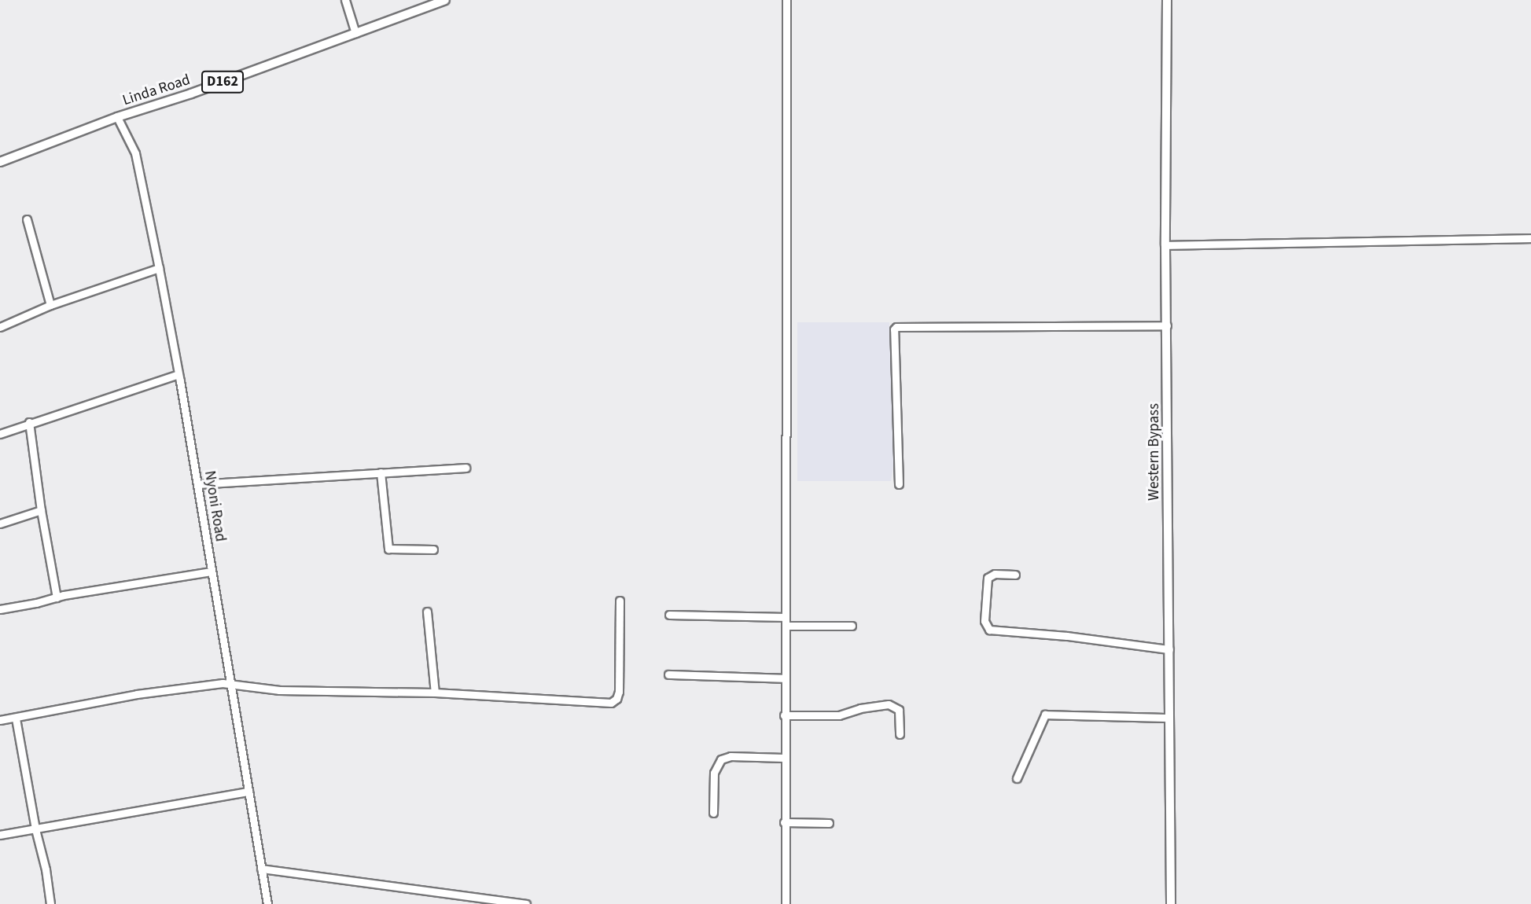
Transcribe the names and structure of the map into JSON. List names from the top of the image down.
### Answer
{
  "streets": {
    "main road": ["D162", "Linda Road", "Western Bypass"],
    "street": ["Nyoni Road"]
  },
  "crossings": [
    ["Linda Road", "Nyoni Road"]
  ]
}
